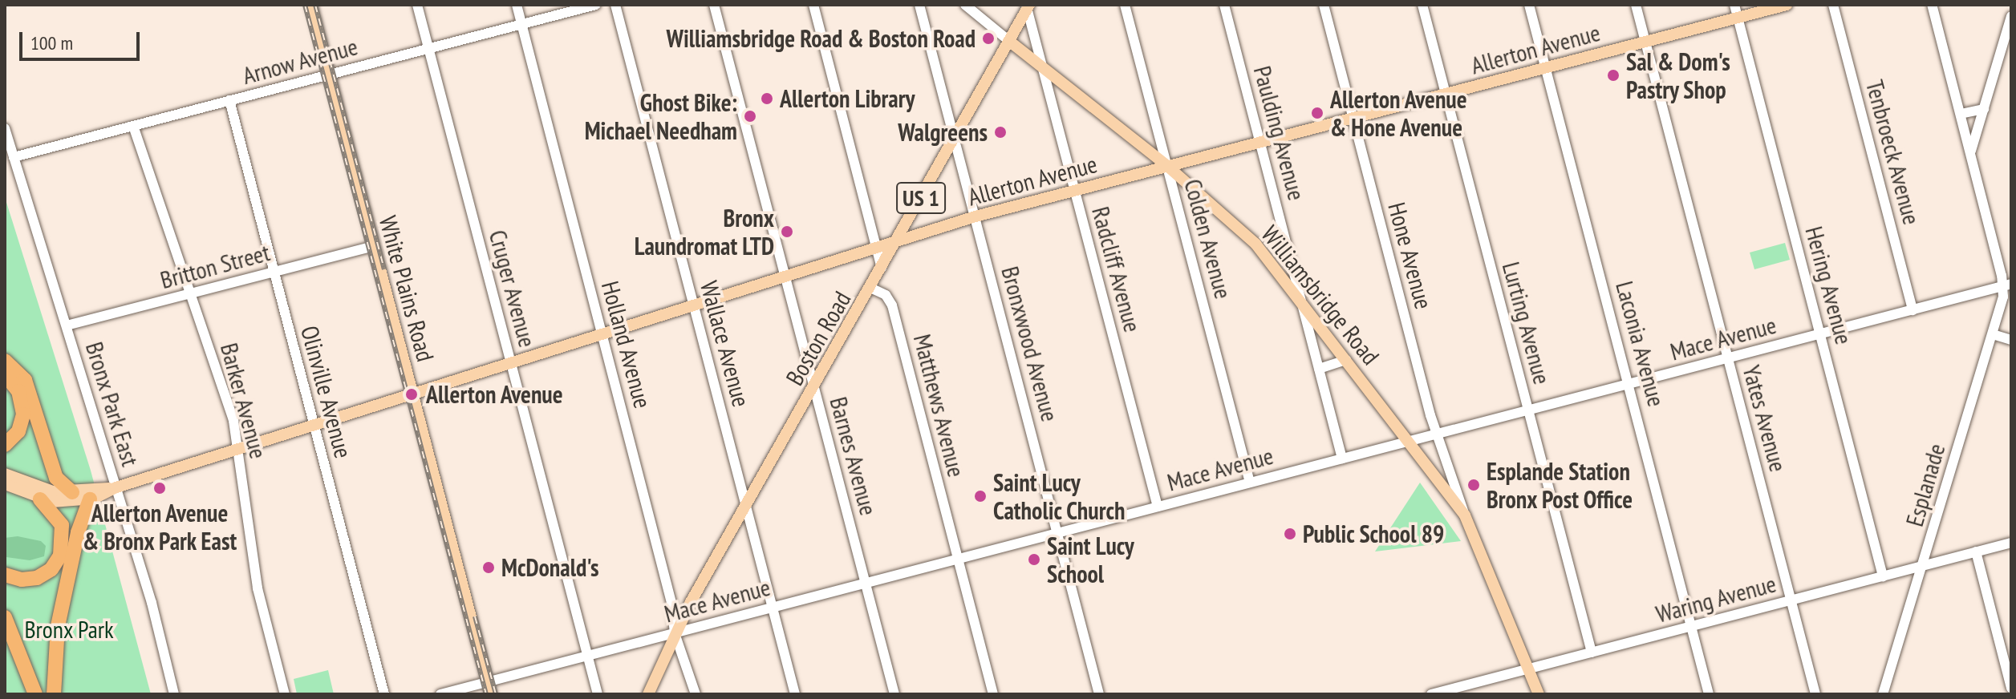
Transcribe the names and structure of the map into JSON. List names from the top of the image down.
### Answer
{
  "streets": {
    "main road": [
      "Allerton Avenue",
      "US 1",
      "White Plains Road",
      "Williamsbridge Road",
      "Boston Road"
    ],
    "street": [
      "Arnow Avenue",
      "Paulding Avenue",
      "Tenbroeck Avenue",
      "Colden Avenue",
      "Hone Avenue",
      "Britton Street",
      "Radcliff Avenue",
      "Hering Avenue",
      "Cruger Avenue",
      "Lurting Avenue",
      "Mace Avenue",
      "Wallace Avenue",
      "Bronxwood Avenue",
      "Laconia Avenue",
      "Holland Avenue",
      "Olinville Avenue",
      "Barker Avenue",
      "Bronx Park East",
      "Matthews Avenue",
      "Yates Avenue",
      "Barnes Avenue",
      "Esplanade",
      "Waring Avenue"
    ]
  },
  "crossings": [
    ["Allerton Avenue", "Paulding Avenue"],
    ["Allerton Avenue", "Colden Avenue"],
    ["Allerton Avenue", "Hone Avenue"],
    ["Allerton Avenue", "Radcliff Avenue"],
    ["Allerton Avenue", "Hering Avenue"],
    ["Allerton Avenue", "White Plains Road"],
    ["Allerton Avenue", "Cruger Avenue"],
    ["Allerton Avenue", "Williamsbridge Road"],
    ["Allerton Avenue", "Lurting Avenue"],
    ["Allerton Avenue", "Boston Road"],
    ["Allerton Avenue", "Wallace Avenue"],
    ["Allerton Avenue", "Bronxwood Avenue"],
    ["Allerton Avenue", "Laconia Avenue"],
    ["Allerton Avenue", "Holland Avenue"],
    ["Allerton Avenue", "Olinville Avenue"],
    ["Allerton Avenue", "Barker Avenue"],
    ["Allerton Avenue", "Bronx Park East"],
    ["Allerton Avenue", "Yates Avenue"],
    ["Allerton Avenue", "Barnes Avenue"],
    ["Arnow Avenue", "White Plains Road"],
    ["Arnow Avenue", "Cruger Avenue"],
    ["Arnow Avenue", "Holland Avenue"],
    ["Arnow Avenue", "Olinville Avenue"],
    ["Arnow Avenue", "Barker Avenue"],
    ["Arnow Avenue", "Bronx Park East"],
    ["Paulding Avenue", "Williamsbridge Road"],
    ["Paulding Avenue", "Mace Avenue"],
    ["Tenbroeck Avenue", "Mace Avenue"],
    ["Colden Avenue", "Williamsbridge Road"],
    ["Colden Avenue", "Mace Avenue"],
    ["Hone Avenue", "Williamsbridge Road"],
    ["Hone Avenue", "Mace Avenue"],
    ["Britton Street", "White Plains Road"],
    ["Britton Street", "Olinville Avenue"],
    ["Britton Street", "Barker Avenue"],
    ["Britton Street", "Bronx Park East"],
    ["Radcliff Avenue", "Williamsbridge Road"],
    ["Radcliff Avenue", "Boston Road"],
    ["Radcliff Avenue", "Mace Avenue"],
    ["Hering Avenue", "Mace Avenue"],
    ["Hering Avenue", "Waring Avenue"],
    ["White Plains Road", "Mace Avenue"],
    ["Cruger Avenue", "Mace Avenue"],
    ["Williamsbridge Road", "Boston Road"],
    ["Williamsbridge Road", "Mace Avenue"],
    ["Williamsbridge Road", "Waring Avenue"],
    ["Lurting Avenue", "Mace Avenue"],
    ["Lurting Avenue", "Waring Avenue"],
    ["Boston Road", "Mace Avenue"],
    ["Boston Road", "Wallace Avenue"],
    ["Boston Road", "Bronxwood Avenue"],
    ["Boston Road", "Holland Avenue"],
    ["Boston Road", "Matthews Avenue"],
    ["Boston Road", "Barnes Avenue"],
    ["Mace Avenue", "Wallace Avenue"],
    ["Mace Avenue", "Bronxwood Avenue"],
    ["Mace Avenue", "Laconia Avenue"],
    ["Mace Avenue", "Holland Avenue"],
    ["Mace Avenue", "Matthews Avenue"],
    ["Mace Avenue", "Yates Avenue"],
    ["Mace Avenue", "Barnes Avenue"],
    ["Mace Avenue", "Esplanade"],
    ["Laconia Avenue", "Waring Avenue"],
    ["Yates Avenue", "Waring Avenue"],
    ["Esplanade", "Waring Avenue"]
  ],
  "parks": ["Bronx Park"],
  "places": [
    "Williamsbridge Road & Boston Road",
    "Sal & Dom's Pastry Shop",
    "Allerton Library",
    "Allerton Avenue & Hone Avenue",
    "Ghost Bike: Michael Needham",
    "Walgreens",
    "Bronx Laundromat LTD",
    "Allerton Avenue",
    "Esplande Station Bronx Post Office",
    "Allerton Avenue & Bronx Park East",
    "Saint Lucy Catholic Church",
    "Public School 89",
    "Saint Lucy School",
    "McDonald's"
  ],
  "scale_bar": "100 m"
}
